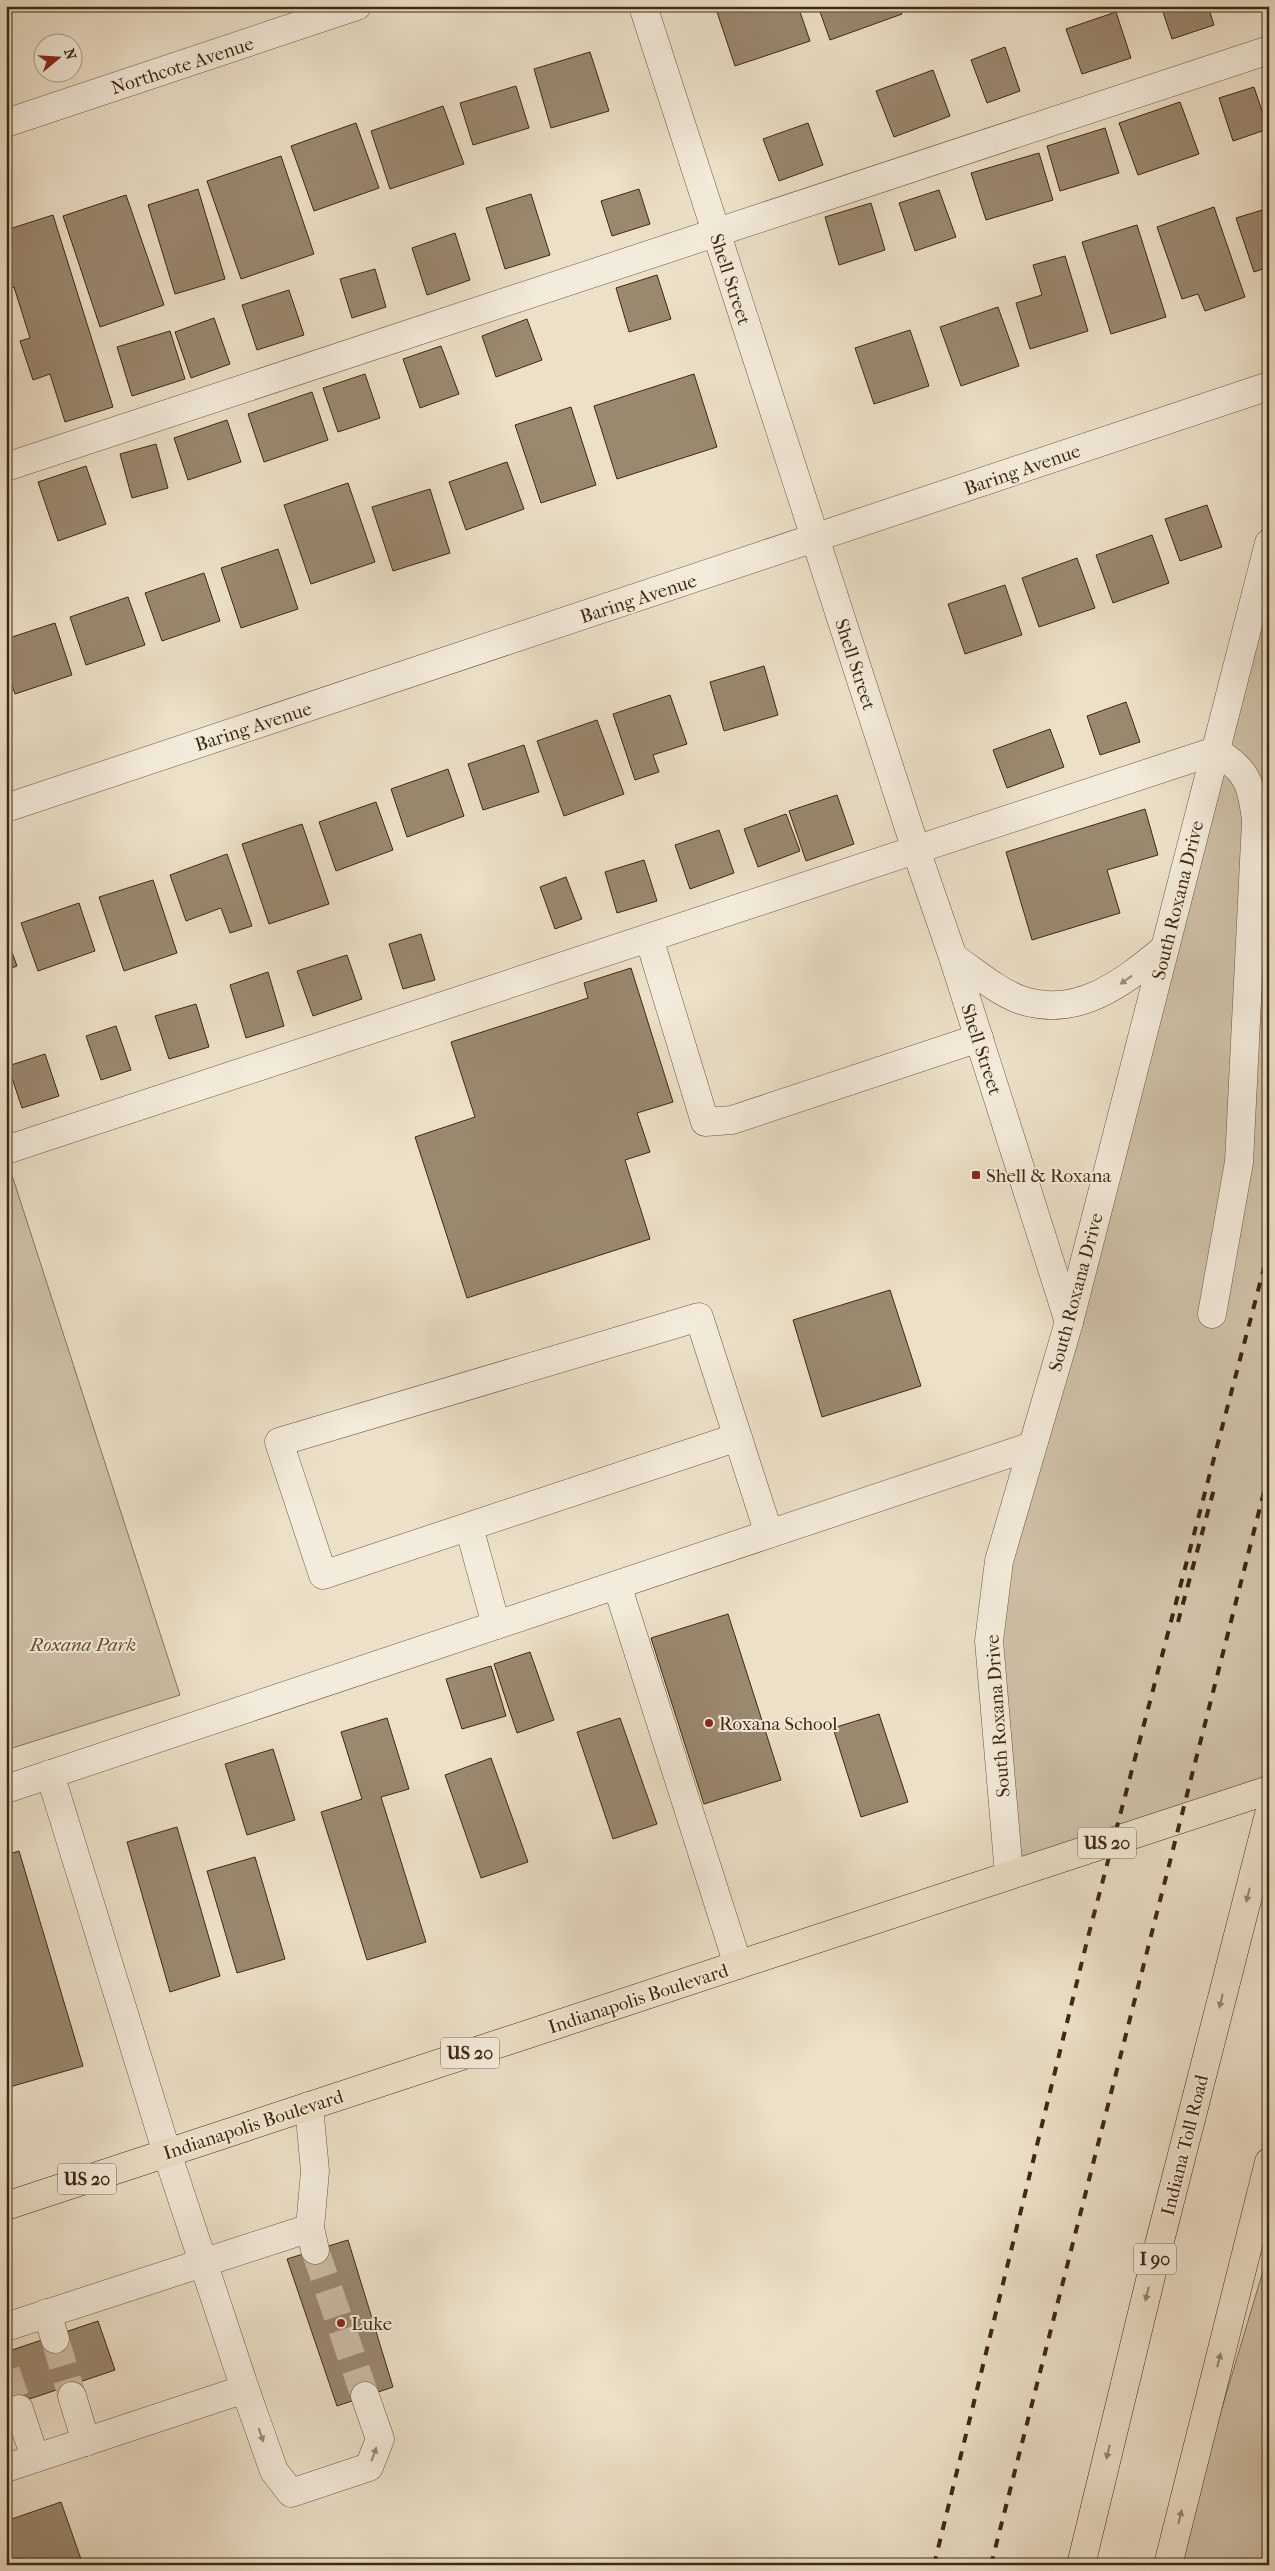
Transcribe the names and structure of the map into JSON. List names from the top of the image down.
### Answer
{
  "streets": {
    "main road": [
      "US 20",
      "Indianapolis Boulevard",
      "Indiana Toll Road",
      "I 90"
    ],
    "street": [
      "Northcote Avenue",
      "Shell Street",
      "Baring Avenue",
      "South Roxana Drive"
    ]
  },
  "crossings": [
    ["Shell Street", "Baring Avenue"],
    ["Shell Street", "South Roxana Drive"],
    ["South Roxana Drive", "Indianapolis Boulevard"]
  ],
  "parks": ["Roxana Park"],
  "places": {
    "transit": ["Shell & Roxana"],
    "other": ["Roxana School", "Luke"]
  },
  "north": "right"
}
